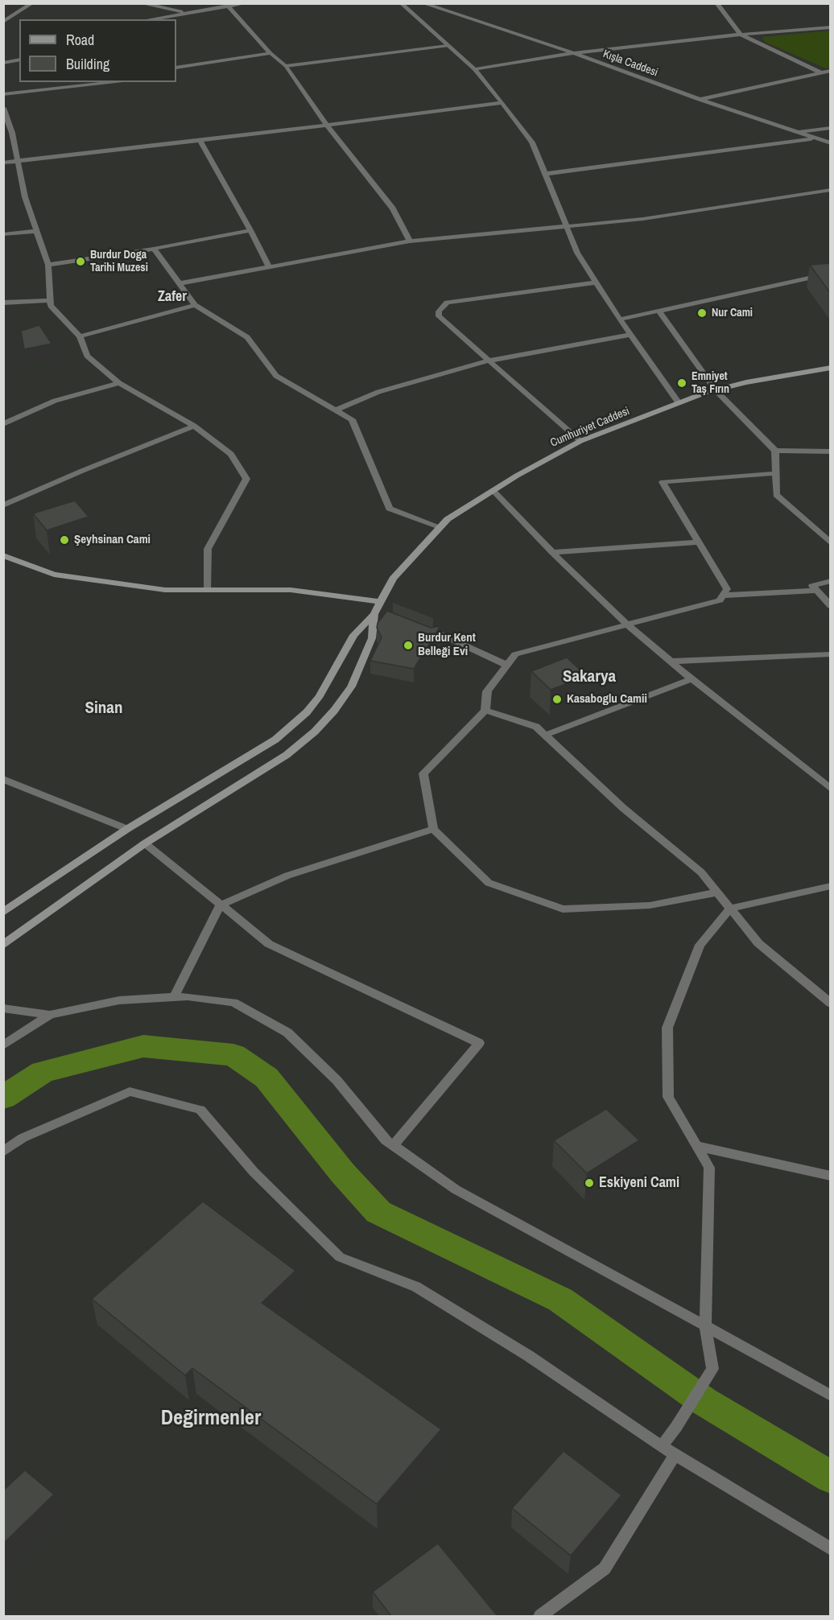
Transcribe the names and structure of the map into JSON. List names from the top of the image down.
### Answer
{
  "streets": {
    "main road": ["Cumhuriyet Caddesi"],
    "street": ["Kışla Caddesi"]
  },
  "districts": [
    "Zafer",
    "Sakarya",
    "Sinan",
    "Değirmenler"
  ],
  "places": [
    "Burdur Doga Tarihi Muzesi",
    "Nur Cami",
    "Emniyet Taş Fırın",
    "Şeyhsinan Cami",
    "Burdur Kent Belleği Evi",
    "Kasaboglu Camii",
    "Eskiyeni Cami"
  ],
  "legend": ["Road", "Building"]
}
